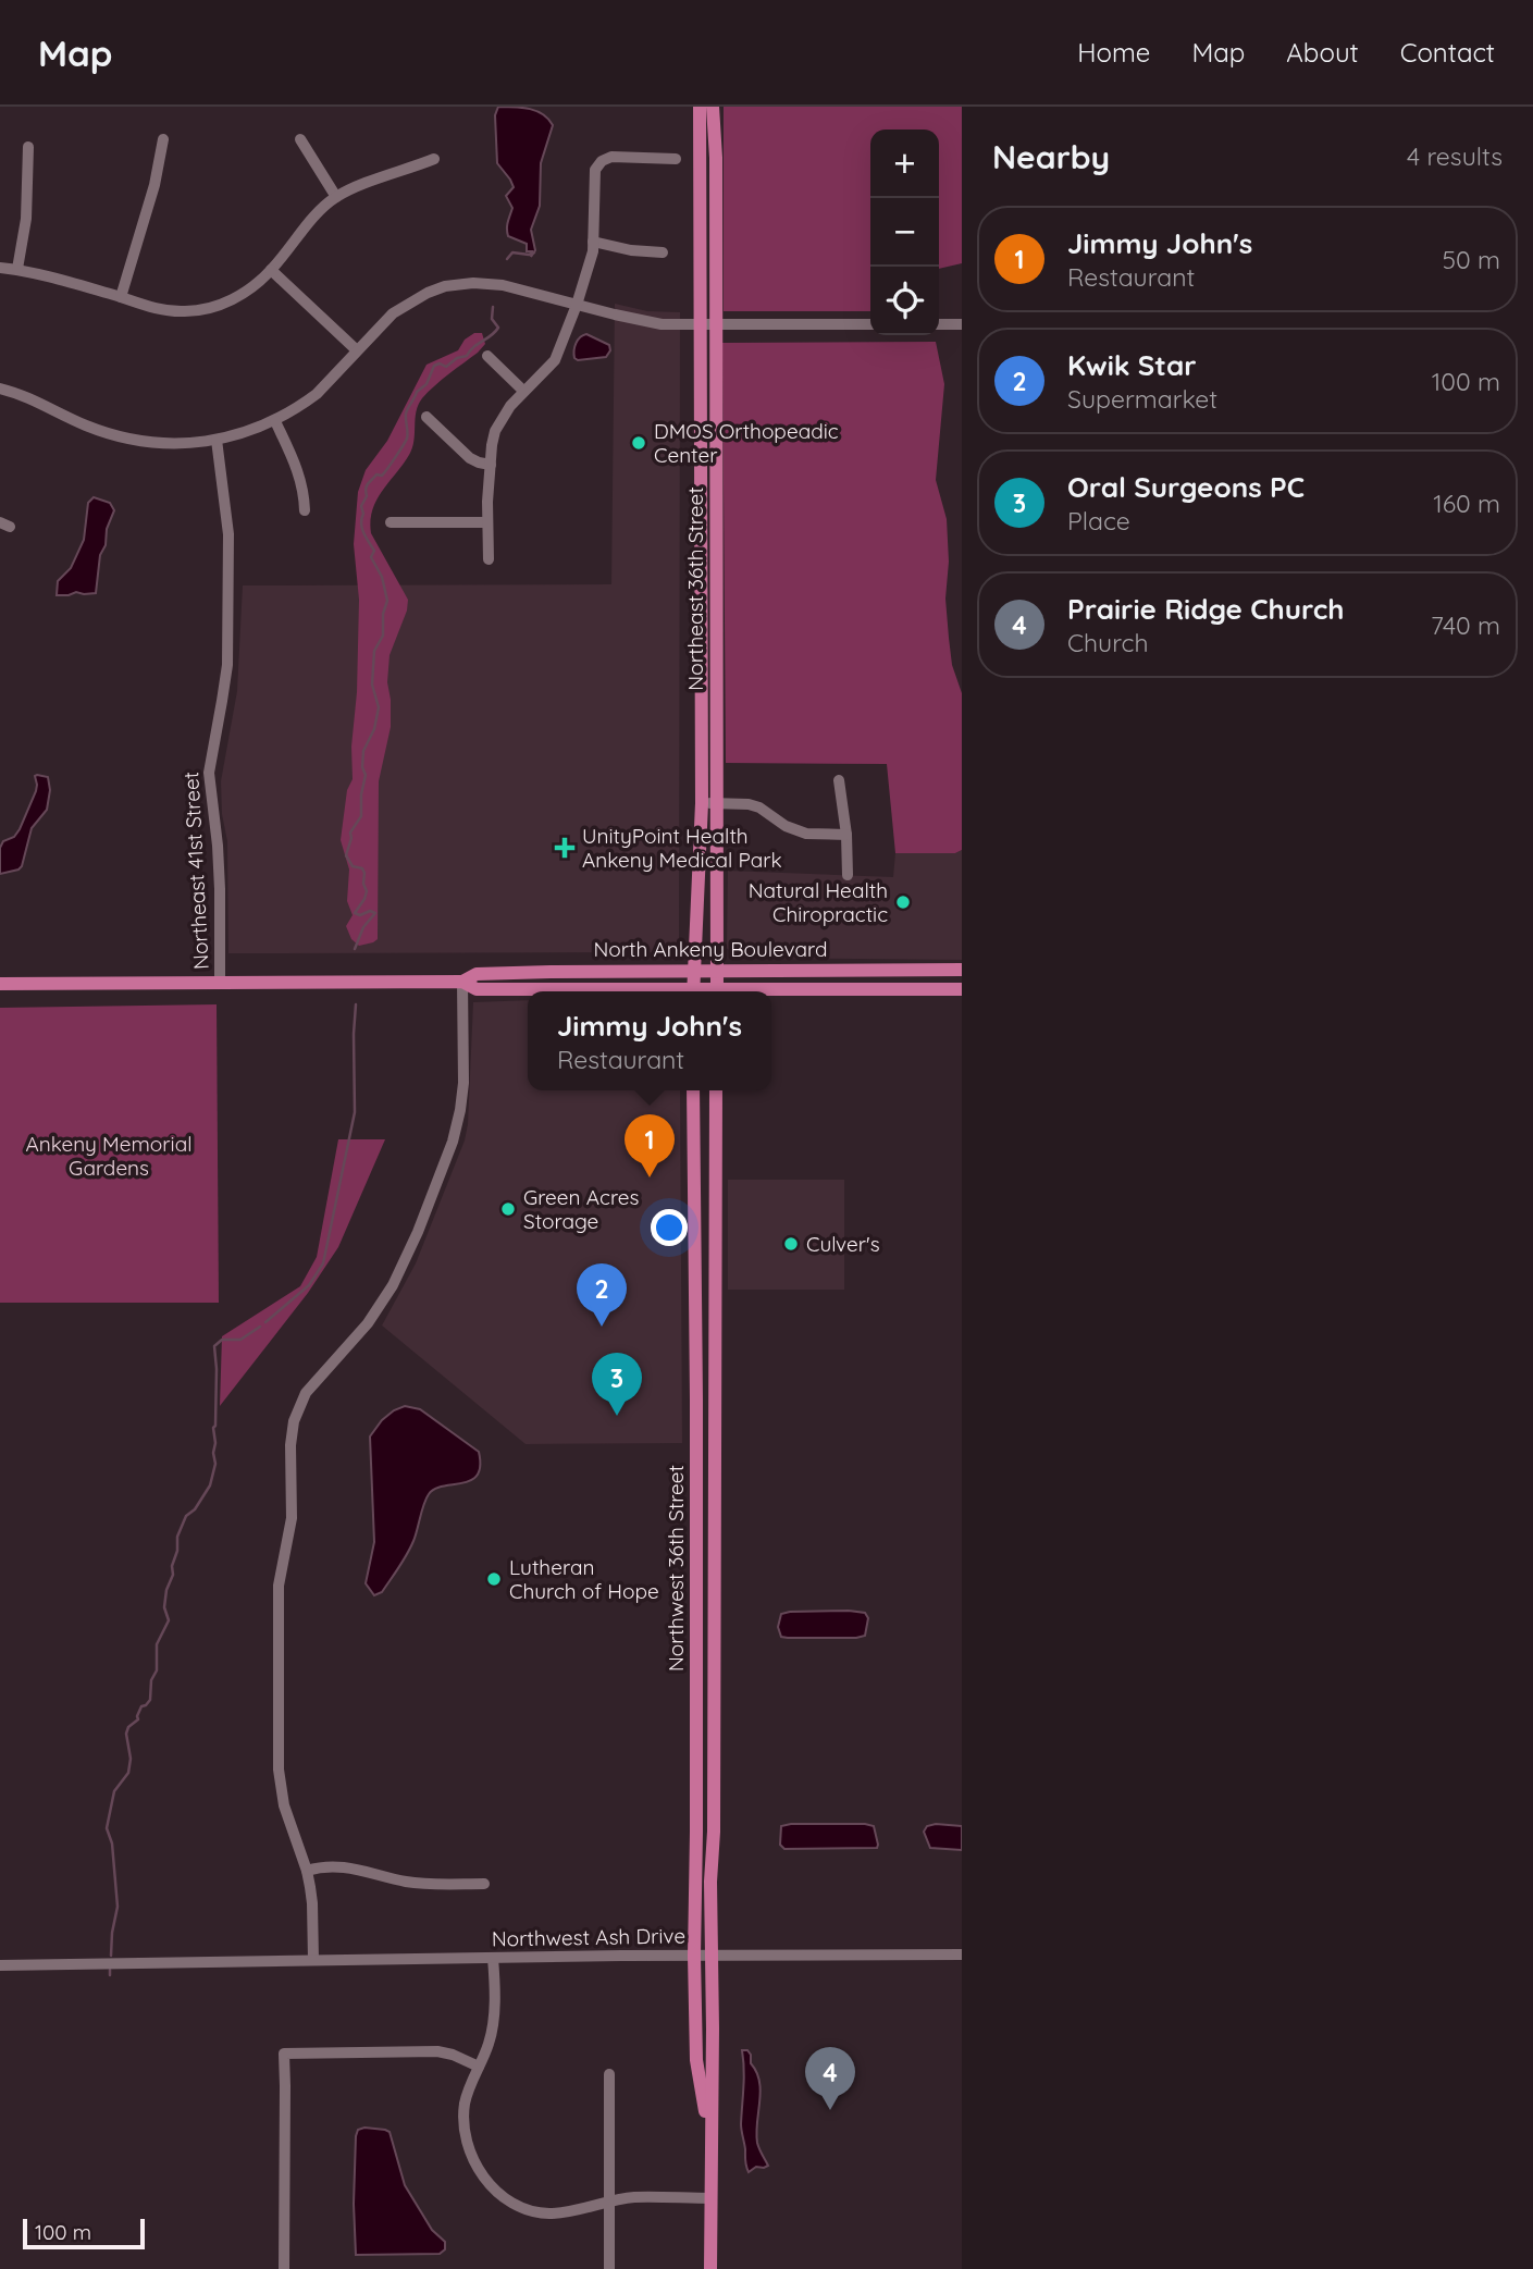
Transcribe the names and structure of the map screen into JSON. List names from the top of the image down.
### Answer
{
  "streets": {
    "main road": ["Northeast 36th Street", "North Ankeny Boulevard", "Northwest 36th Street"],
    "street": ["Northeast 41st Street", "Northwest Ash Drive"]
  },
  "crossings": [
    ["Northeast 36th Street", "North Ankeny Boulevard"],
    ["Northeast 41st Street", "North Ankeny Boulevard"],
    ["Northwest 36th Street", "Northwest Ash Drive"]
  ],
  "parks": ["Ankeny Memorial Gardens"],
  "places": {
    "other": [
      "DMOS Orthopeadic Center",
      "Natural Health Chiropractic",
      "Green Acres Storage",
      "Culver's",
      "Lutheran Church of Hope"
    ],
    "health": ["UnityPoint Health Ankeny Medical Park"]
  },
  "scale_bar": "100 m",
  "page": {
    "header": "Map",
    "nav": [
      "Home",
      "Map",
      "About",
      "Contact"
    ],
    "heading": ["Nearby", "4 results"],
    "map_buttons": ["+", "−"],
    "list": [
      {
        "mark": "1",
        "name": "Jimmy John's",
        "note": "Restaurant",
        "value": "50 m"
      },
      {
        "mark": "2",
        "name": "Kwik Star",
        "note": "Supermarket",
        "value": "100 m"
      },
      {
        "mark": "3",
        "name": "Oral Surgeons PC",
        "note": "Place",
        "value": "160 m"
      },
      {
        "mark": "4",
        "name": "Prairie Ridge Church",
        "note": "Church",
        "value": "740 m"
      }
    ],
    "popup": ["Jimmy John's", "Restaurant"],
    "pins": [
      "1",
      "2",
      "3",
      "4"
    ],
    "scale": "100 m"
  }
}
